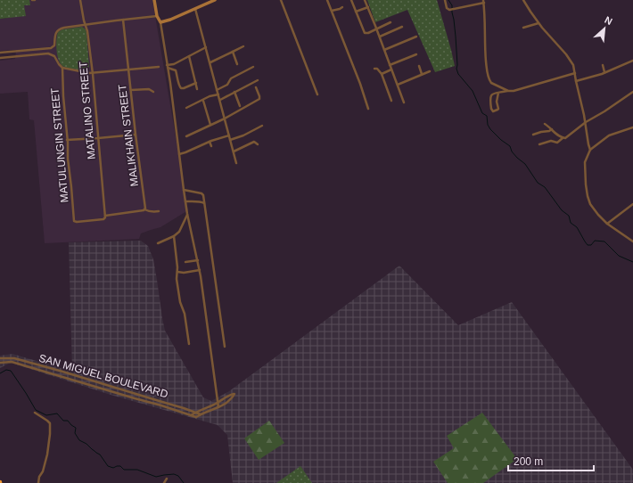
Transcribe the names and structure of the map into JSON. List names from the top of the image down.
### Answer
{
  "streets": {
    "street": [
      "MATALINO STREET",
      "MALIKHAIN STREET",
      "MATULUNGIN STREET",
      "SAN MIGUEL BOULEVARD"
    ]
  },
  "crossings": [
    ["MATALINO STREET", "MATULUNGIN STREET"]
  ],
  "scale_bar": "200 m",
  "north": "top right"
}
